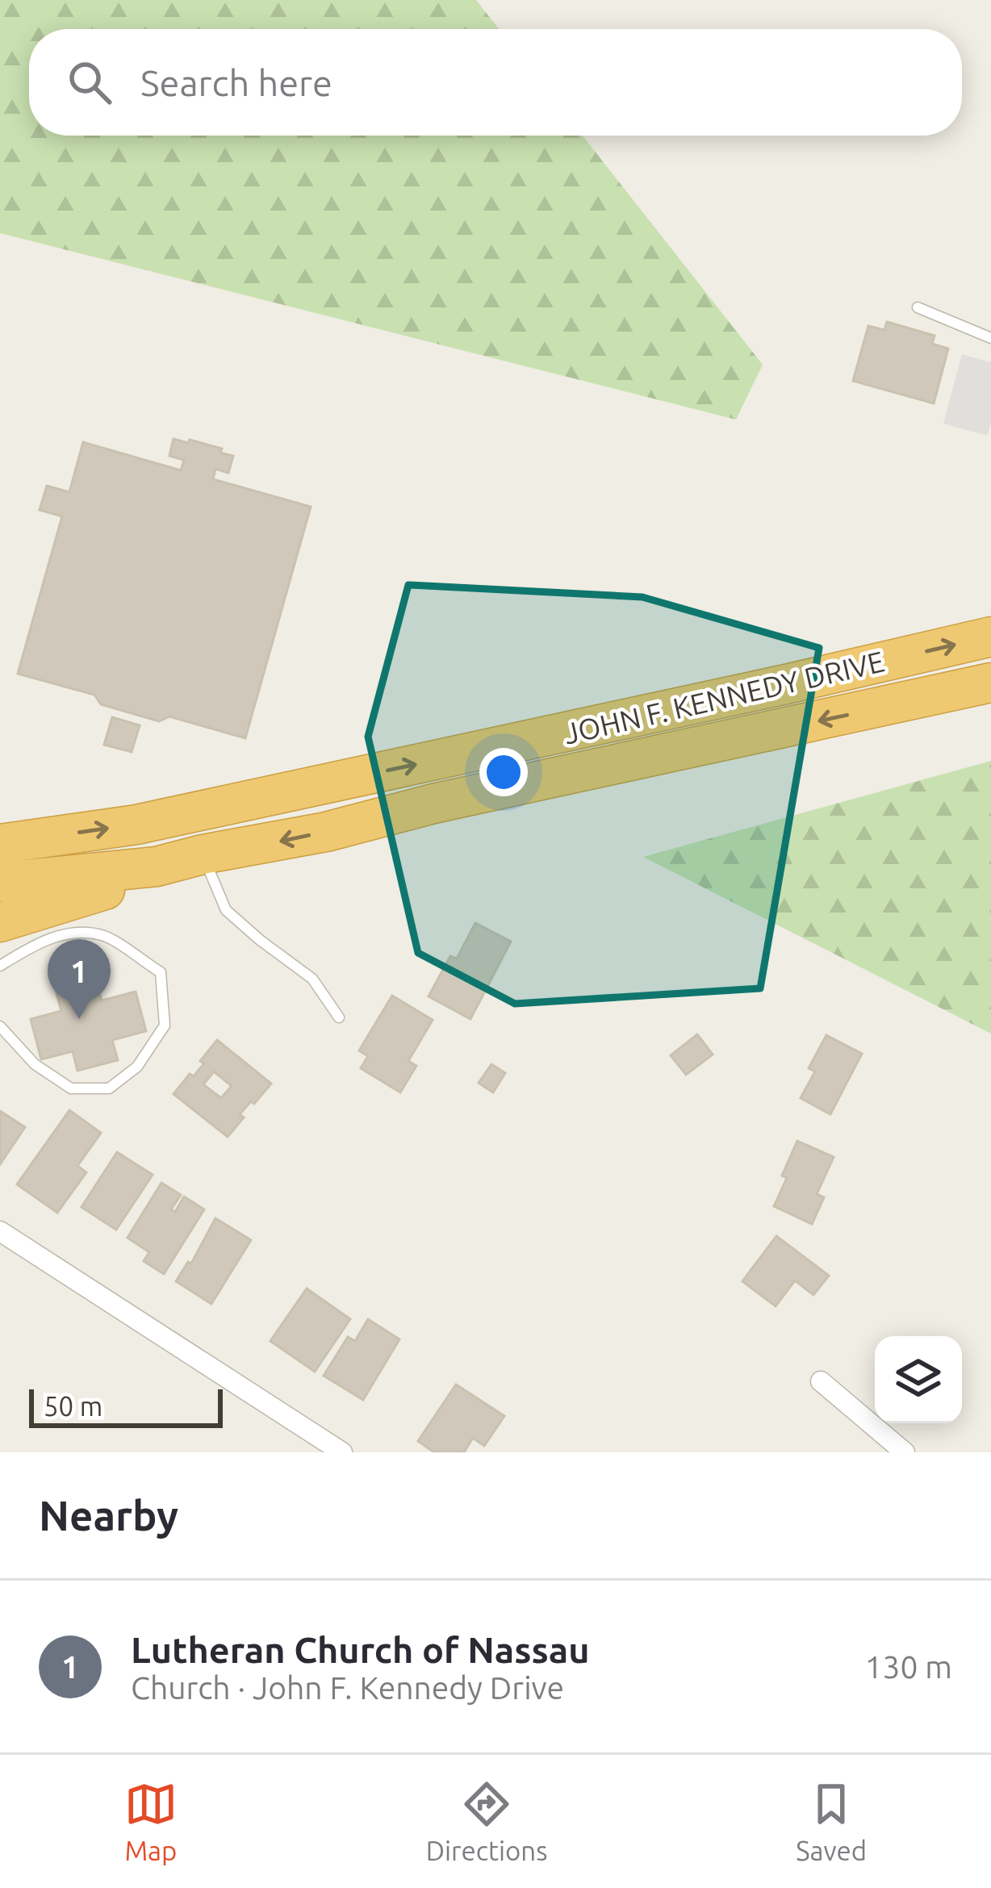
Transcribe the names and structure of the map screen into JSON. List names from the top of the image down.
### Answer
{
  "streets": {
    "highway": ["JOHN F. KENNEDY DRIVE"]
  },
  "scale_bar": "50 m",
  "page": {
    "search": "Search here",
    "pins": "1",
    "scale": "50 m",
    "heading": "Nearby",
    "list": [
      {
        "mark": "1",
        "name": "Lutheran Church of Nassau",
        "note": "Church · John F. Kennedy Drive",
        "value": "130 m"
      }
    ],
    "nav": ["Map", "Directions", "Saved"]
  }
}
